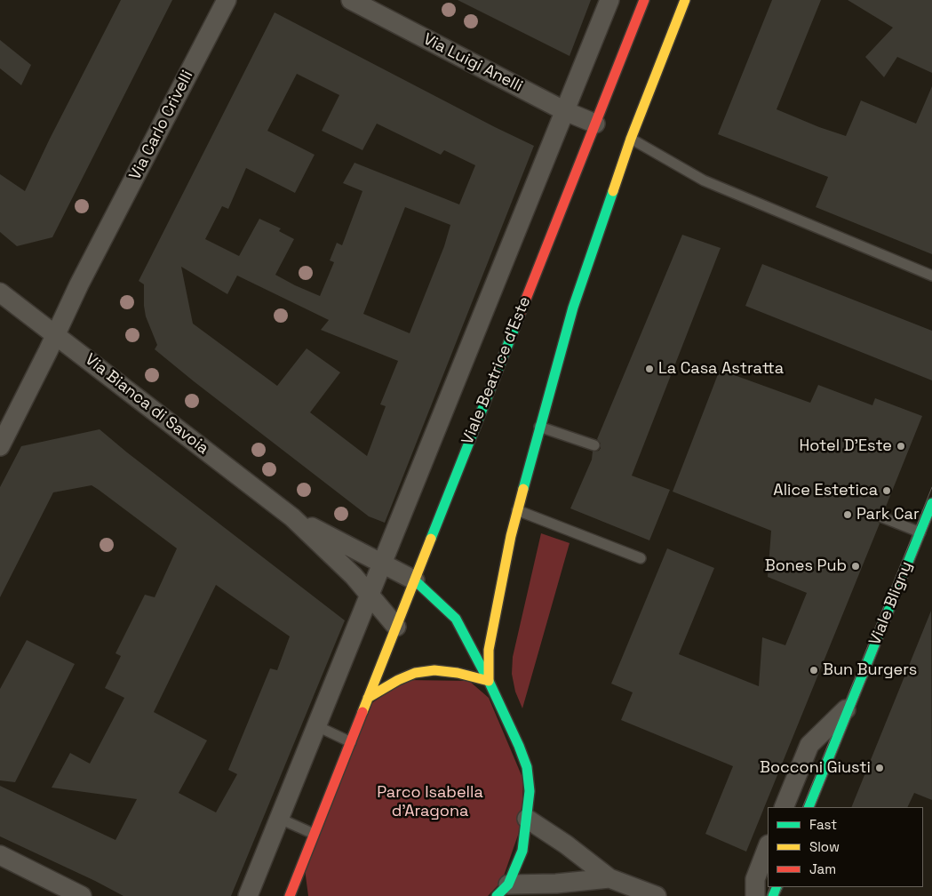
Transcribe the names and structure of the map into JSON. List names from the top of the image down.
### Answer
{
  "streets": {
    "main road": ["Viale Beatrice d'Este", "Viale Bligny"],
    "street": ["Via Luigi Anelli", "Via Carlo Crivelli", "Via Bianca di Savoia"]
  },
  "crossings": [
    ["Via Luigi Anelli", "Viale Beatrice d'Este"],
    ["Via Carlo Crivelli", "Via Bianca di Savoia"],
    ["Viale Beatrice d'Este", "Via Bianca di Savoia"]
  ],
  "parks": ["Parco Isabella d'Aragona"],
  "places": [
    "La Casa Astratta",
    "Hotel D'Este",
    "Alice Estetica",
    "Park Car",
    "Bones Pub",
    "Bun Burgers",
    "Bocconi Giusti"
  ],
  "legend": ["Fast", "Slow", "Jam"]
}
